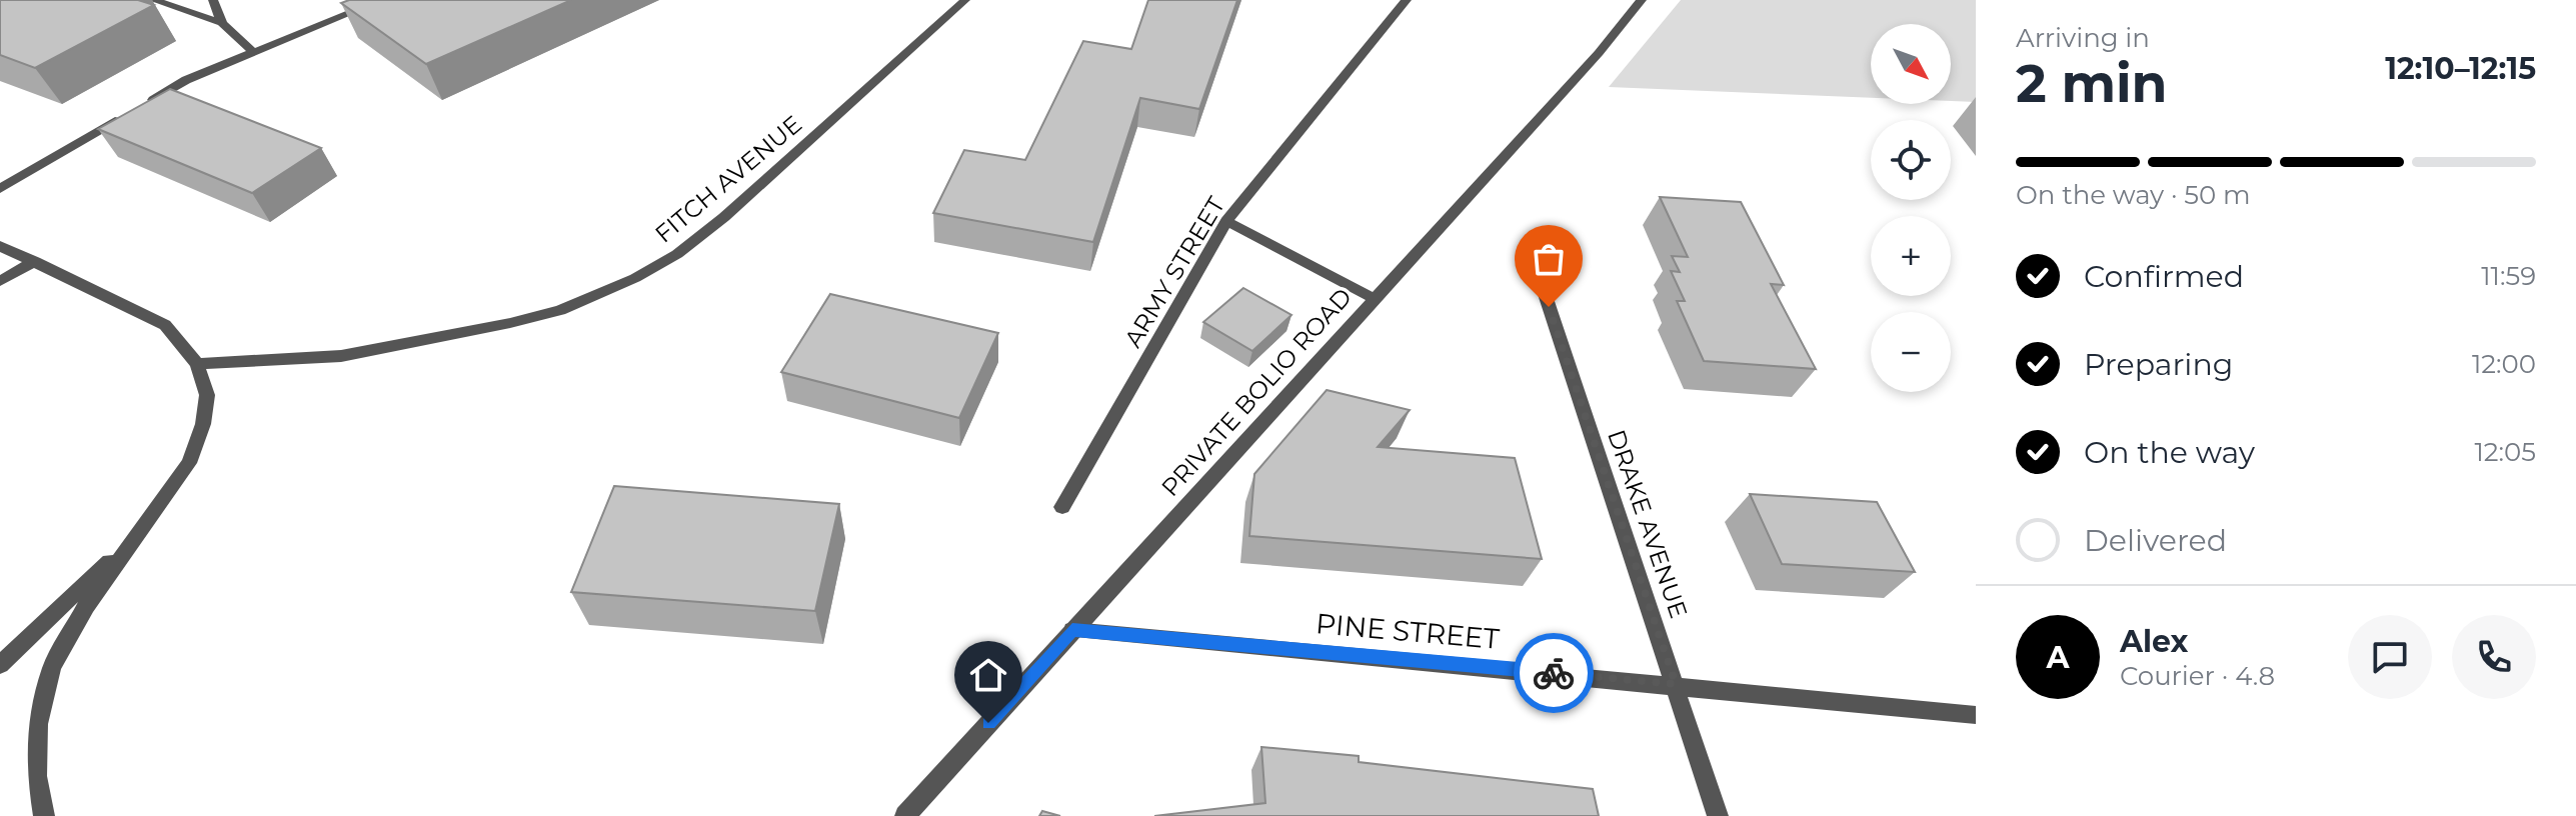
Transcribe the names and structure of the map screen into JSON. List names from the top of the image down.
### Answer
{
  "streets": {
    "street": [
      "FITCH AVENUE",
      "ARMY STREET",
      "PRIVATE BOLIO ROAD",
      "DRAKE AVENUE",
      "PINE STREET"
    ]
  },
  "crossings": [
    ["PRIVATE BOLIO ROAD", "PINE STREET"],
    ["DRAKE AVENUE", "PINE STREET"]
  ],
  "north": "bottom right",
  "page": {
    "heading": ["2 min", "Arriving in", "12:10–12:15"],
    "panel": ["Alex", "Courier · 4.8"],
    "map_buttons": ["+", "−"],
    "bar": "On the way · 50 m",
    "list": [
      ["Confirmed", "11:59"],
      ["Preparing", "12:00"],
      ["On the way", "12:05"],
      "Delivered"
    ],
    "round": "A"
  }
}
